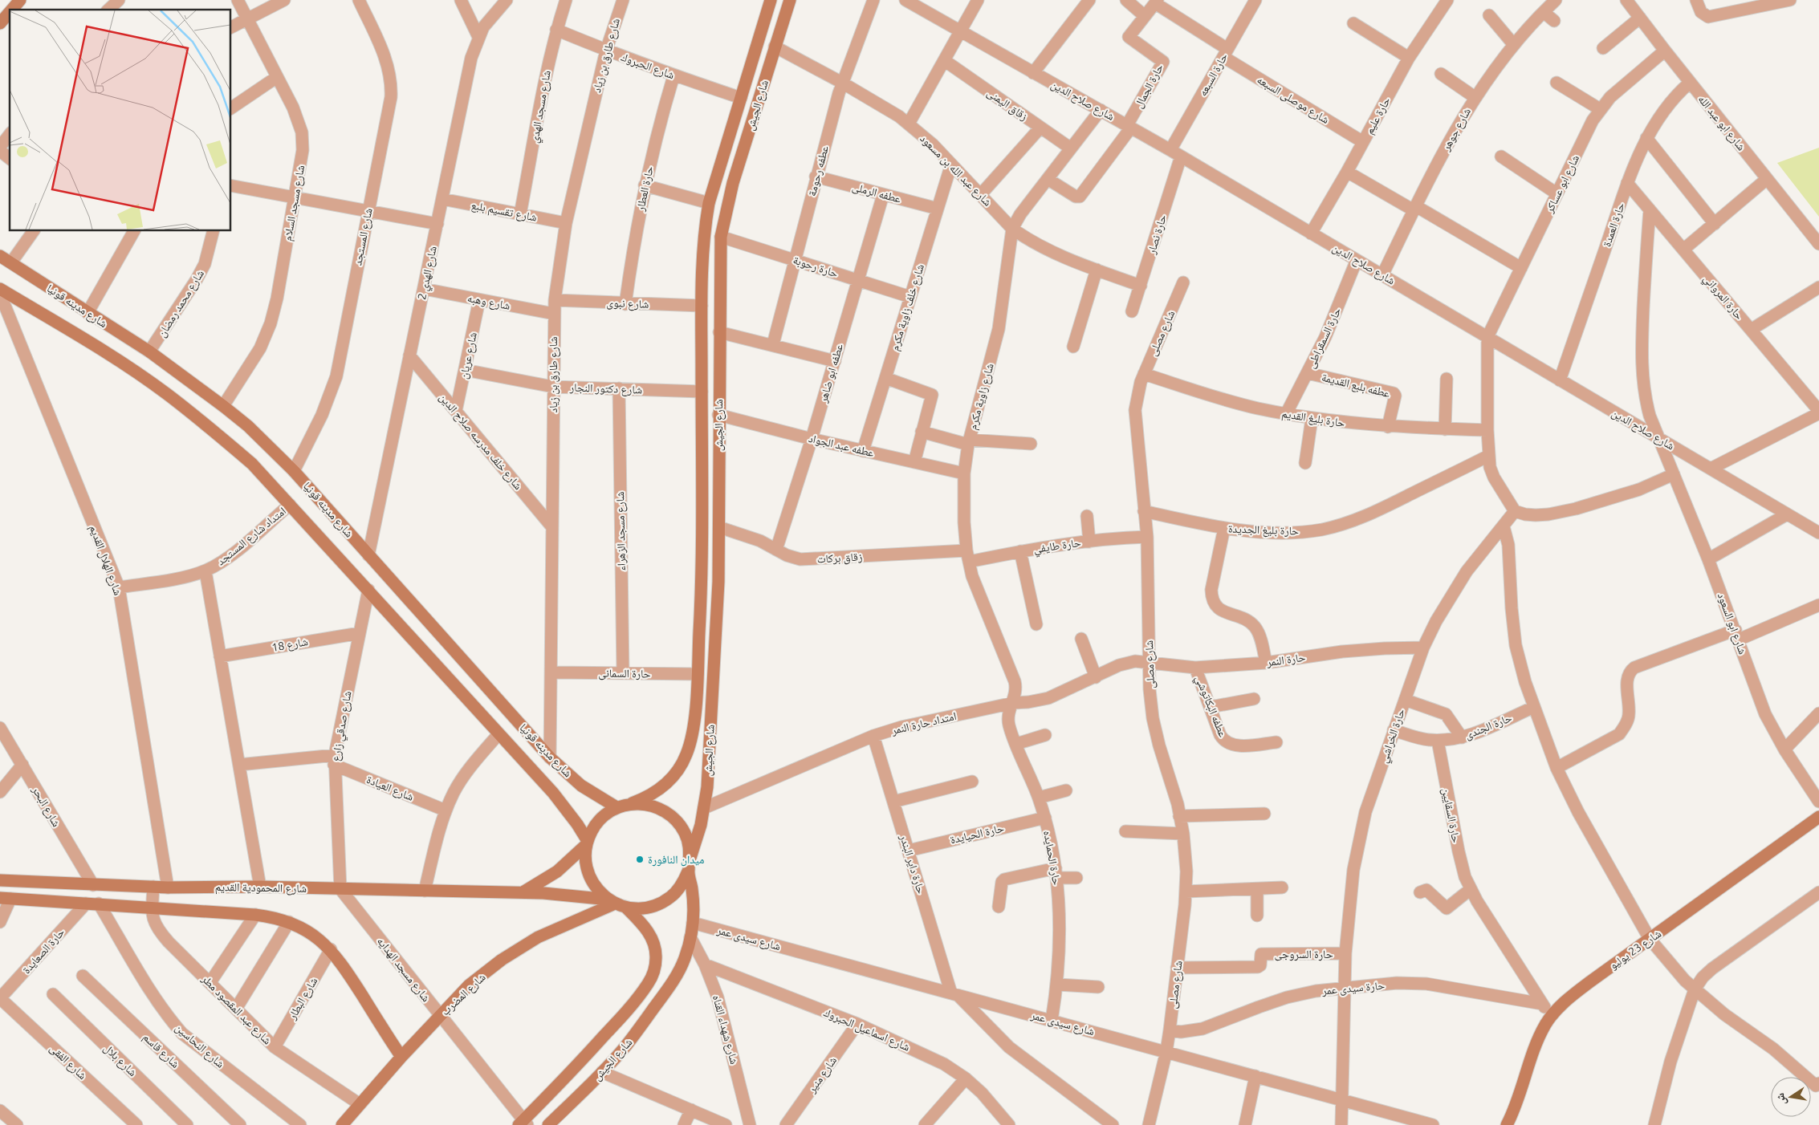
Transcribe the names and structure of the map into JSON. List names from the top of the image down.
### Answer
{
  "streets": {
    "main road": [
      "شارع الجيش",
      "شارع مدينه قونيا",
      "شارع المحمودية القديم",
      "شارع 23 يوليو",
      "شارع المضرب"
    ],
    "street": [
      "شارع طارق بن زياد",
      "شارع الحبروك",
      "حارة السبعه",
      "حارة الجمال",
      "شارع موصلى السبعه",
      "شارع صلاح الدين",
      "زقاق اليمنى",
      "شارع مسجد الهدي",
      "حارة عليم",
      "شارع ابو عبد الله",
      "شارع جوهر",
      "شارع عبد الله بن مسعود",
      "عطفه رحومة",
      "شارع ابو عساكر",
      "حارة العطار",
      "عطفه الرملى",
      "شارع مسجد السلام",
      "شارع تقسيم بلبع",
      "حارة العمدة",
      "حارة نصار",
      "شارع المستجد",
      "حارة رحوبة",
      "شارع الهدي 2",
      "حارة المرواني",
      "شارع وهبه",
      "شارع محمد رمضان",
      "شارع نبوى",
      "شارع خلف زاوية مكرم",
      "شارع مصلى",
      "حارة السمقراطى",
      "شارع عريان",
      "عطفه ابو ضاهر",
      "عطفه بلبع القديمة",
      "شارع دكتور النجار",
      "شارع زاوية مكرم",
      "حارة بليغ القديم",
      "شارع خلف مدرسه صلاح الدين",
      "عطفه عبد الجواد",
      "حارة بليغ الجديدة",
      "شارع مسجد الزهراء",
      "امتداد شارع المستجد",
      "حارة طايفي",
      "زقاق بركات",
      "شارع الهلال القديم",
      "شارع ابو السعود",
      "شارع 18",
      "حارة النمر",
      "حارة السمانى",
      "عطفه البكاتوشي",
      "امتداد حارة النمر",
      "شارع صدقي زارع",
      "حارة الجندى",
      "حارة الخراشي",
      "شارع العيادة",
      "شارع البحر",
      "حارة السقايين",
      "حارة الحيايدة",
      "حارة الحمايده",
      "حارة داير البندر",
      "شارع سيدى عمر",
      "حارة الصعايدة",
      "حارة السروجى",
      "شارع مسجد الهدايه",
      "حارة سيدى عمر",
      "شارع البطار",
      "شارع عبد المقصود مطر",
      "شارع شهداء القناه",
      "شارع اسماعيل الحبروك",
      "شارع النحاسين",
      "شارع قاسم",
      "شارع بلال",
      "شارع الفقى",
      "شارع منير"
    ]
  },
  "crossings": [
    ["شارع طارق بن زياد", "شارع الحبروك"],
    ["شارع طارق بن زياد", "شارع تقسيم بلبع"],
    ["شارع طارق بن زياد", "شارع وهبه"],
    ["شارع طارق بن زياد", "شارع نبوى"],
    ["شارع طارق بن زياد", "شارع مدينه قونيا"],
    ["شارع طارق بن زياد", "شارع دكتور النجار"],
    ["شارع طارق بن زياد", "شارع خلف مدرسه صلاح الدين"],
    ["شارع طارق بن زياد", "حارة السمانى"],
    ["شارع الحبروك", "شارع الجيش"],
    ["شارع الحبروك", "شارع مسجد الهدي"],
    ["شارع الحبروك", "حارة العطار"],
    ["حارة السبعه", "شارع موصلى السبعه"],
    ["حارة السبعه", "شارع صلاح الدين"],
    ["حارة السبعه", "حارة نصار"],
    ["حارة الجمال", "شارع موصلى السبعه"],
    ["حارة الجمال", "شارع صلاح الدين"],
    ["شارع موصلى السبعه", "حارة عليم"],
    ["شارع صلاح الدين", "حارة عليم"],
    ["شارع صلاح الدين", "شارع جوهر"],
    ["شارع صلاح الدين", "شارع ابو عساكر"],
    ["شارع صلاح الدين", "حارة العمدة"],
    ["شارع صلاح الدين", "حارة نصار"],
    ["شارع صلاح الدين", "حارة السمقراطى"],
    ["شارع صلاح الدين", "شارع زاوية مكرم"],
    ["شارع صلاح الدين", "شارع ابو السعود"],
    ["زقاق اليمنى", "شارع زاوية مكرم"],
    ["شارع الجيش", "شارع عبد الله بن مسعود"],
    ["شارع الجيش", "حارة رحوبة"],
    ["شارع الجيش", "شارع نبوى"],
    ["شارع الجيش", "شارع مدينه قونيا"],
    ["شارع الجيش", "شارع دكتور النجار"],
    ["شارع الجيش", "عطفه عبد الجواد"],
    ["شارع الجيش", "زقاق بركات"],
    ["شارع الجيش", "حارة السمانى"],
    ["شارع الجيش", "امتداد حارة النمر"],
    ["شارع الجيش", "شارع المحمودية القديم"],
    ["شارع الجيش", "شارع سيدى عمر"],
    ["شارع الجيش", "شارع مسجد الهدايه"],
    ["شارع الجيش", "شارع المضرب"],
    ["شارع الجيش", "شارع شهداء القناه"],
    ["شارع مسجد الهدي", "شارع تقسيم بلبع"],
    ["شارع ابو عبد الله", "شارع ابو عساكر"],
    ["شارع ابو عبد الله", "حارة العمدة"],
    ["شارع عبد الله بن مسعود", "عطفه رحومة"],
    ["شارع عبد الله بن مسعود", "حارة نصار"],
    ["شارع عبد الله بن مسعود", "شارع خلف زاوية مكرم"],
    ["شارع عبد الله بن مسعود", "شارع زاوية مكرم"],
    ["عطفه رحومة", "عطفه الرملى"],
    ["عطفه رحومة", "حارة رحوبة"],
    ["حارة العطار", "شارع نبوى"],
    ["عطفه الرملى", "شارع خلف زاوية مكرم"],
    ["عطفه الرملى", "عطفه ابو ضاهر"],
    ["شارع مسجد السلام", "شارع مدينه قونيا"],
    ["شارع تقسيم بلبع", "شارع الهدي 2"],
    ["حارة العمدة", "حارة المرواني"],
    ["شارع المستجد", "شارع مدينه قونيا"],
    ["حارة رحوبة", "شارع خلف زاوية مكرم"],
    ["حارة رحوبة", "عطفه ابو ضاهر"],
    ["شارع الهدي 2", "شارع وهبه"],
    ["شارع الهدي 2", "شارع مدينه قونيا"],
    ["شارع الهدي 2", "شارع خلف مدرسه صلاح الدين"],
    ["حارة المرواني", "شارع ابو السعود"],
    ["شارع وهبه", "شارع عريان"],
    ["شارع محمد رمضان", "شارع مدينه قونيا"],
    ["شارع مدينه قونيا", "امتداد شارع المستجد"],
    ["شارع مدينه قونيا", "شارع صدقي زارع"],
    ["شارع مدينه قونيا", "شارع المحمودية القديم"],
    ["شارع مدينه قونيا", "شارع المضرب"],
    ["شارع خلف زاوية مكرم", "عطفه عبد الجواد"],
    ["شارع مصلى", "حارة بليغ القديم"],
    ["شارع مصلى", "حارة بليغ الجديدة"],
    ["شارع مصلى", "حارة طايفي"],
    ["شارع مصلى", "حارة النمر"],
    ["شارع مصلى", "امتداد حارة النمر"],
    ["شارع مصلى", "شارع سيدى عمر"],
    ["شارع مصلى", "حارة السروجى"],
    ["شارع مصلى", "حارة سيدى عمر"],
    ["حارة السمقراطى", "عطفه بلبع القديمة"],
    ["حارة السمقراطى", "حارة بليغ القديم"],
    ["شارع عريان", "شارع دكتور النجار"],
    ["شارع عريان", "شارع خلف مدرسه صلاح الدين"],
    ["عطفه ابو ضاهر", "عطفه عبد الجواد"],
    ["عطفه ابو ضاهر", "زقاق بركات"],
    ["عطفه بلبع القديمة", "حارة بليغ القديم"],
    ["شارع دكتور النجار", "شارع مسجد الزهراء"],
    ["شارع زاوية مكرم", "عطفه عبد الجواد"],
    ["شارع زاوية مكرم", "حارة طايفي"],
    ["شارع زاوية مكرم", "زقاق بركات"],
    ["شارع زاوية مكرم", "امتداد حارة النمر"],
    ["شارع زاوية مكرم", "حارة الحمايده"],
    ["شارع مسجد الزهراء", "حارة السمانى"],
    ["امتداد شارع المستجد", "شارع الهلال القديم"],
    ["حارة طايفي", "زقاق بركات"],
    ["شارع الهلال القديم", "شارع المحمودية القديم"],
    ["شارع 18", "شارع صدقي زارع"],
    ["حارة النمر", "عطفه البكاتوشي"],
    ["حارة النمر", "امتداد حارة النمر"],
    ["حارة النمر", "حارة الخراشي"],
    ["امتداد حارة النمر", "حارة الحمايده"],
    ["امتداد حارة النمر", "حارة داير البندر"],
    ["شارع صدقي زارع", "شارع العيادة"],
    ["شارع صدقي زارع", "شارع المحمودية القديم"],
    ["شارع صدقي زارع", "شارع مسجد الهدايه"],
    ["حارة الجندى", "حارة الخراشي"],
    ["حارة الجندى", "حارة السقايين"],
    ["حارة الخراشي", "شارع سيدى عمر"],
    ["حارة الخراشي", "حارة السروجى"],
    ["حارة الخراشي", "حارة سيدى عمر"],
    ["شارع البحر", "شارع المحمودية القديم"],
    ["حارة السقايين", "شارع 23 يوليو"],
    ["حارة السقايين", "حارة سيدى عمر"],
    ["حارة الحيايدة", "حارة الحمايده"],
    ["حارة الحيايدة", "حارة داير البندر"],
    ["حارة الحمايده", "شارع سيدى عمر"],
    ["حارة داير البندر", "شارع سيدى عمر"],
    ["شارع المحمودية القديم", "شارع مسجد الهدايه"],
    ["شارع المحمودية القديم", "شارع المضرب"],
    ["شارع المحمودية القديم", "شارع عبد المقصود مطر"],
    ["حارة الصعايدة", "شارع الفقى"],
    ["شارع مسجد الهدايه", "شارع المضرب"],
    ["شارع المضرب", "شارع عبد المقصود مطر"],
    ["شارع البطار", "شارع عبد المقصود مطر"],
    ["شارع شهداء القناه", "شارع اسماعيل الحبروك"],
    ["شارع اسماعيل الحبروك", "شارع منير"]
  ],
  "places": ["ميدان النافورة"],
  "north": "left"
}
